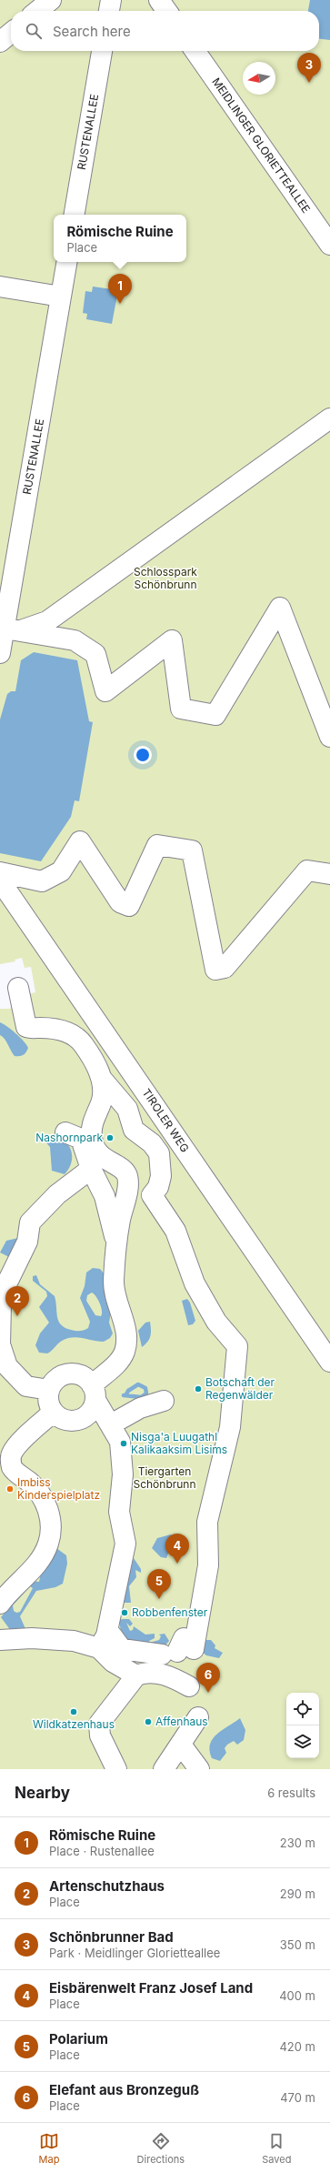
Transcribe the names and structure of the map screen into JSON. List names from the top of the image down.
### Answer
{
  "streets": {
    "street": ["RUSTENALLEE", "MEIDLINGER GLORIETTEALLEE", "TIROLER WEG"]
  },
  "parks": ["Schlosspark Schönbrunn", "Tiergarten Schönbrunn"],
  "places": [
    "Nashornpark",
    "Botschaft der Regenwälder",
    "Nisga'a Luugathl Kalikaaksim Lisims",
    "Imbiss Kinderspielplatz",
    "Robbenfenster",
    "Wildkatzenhaus",
    "Affenhaus"
  ],
  "north": "left",
  "page": {
    "search": "Search here",
    "pins": [
      "3",
      "1",
      "2",
      "4",
      "5",
      "6"
    ],
    "popup": ["Römische Ruine", "Place"],
    "heading": ["Nearby", "6 results"],
    "list": [
      {
        "mark": "1",
        "name": "Römische Ruine",
        "note": "Place · Rustenallee",
        "value": "230 m"
      },
      {
        "mark": "2",
        "name": "Artenschutzhaus",
        "note": "Place",
        "value": "290 m"
      },
      {
        "mark": "3",
        "name": "Schönbrunner Bad",
        "note": "Park · Meidlinger Glorietteallee",
        "value": "350 m"
      },
      {
        "mark": "4",
        "name": "Eisbärenwelt Franz Josef Land",
        "note": "Place",
        "value": "400 m"
      },
      {
        "mark": "5",
        "name": "Polarium",
        "note": "Place",
        "value": "420 m"
      },
      {
        "mark": "6",
        "name": "Elefant aus Bronzeguß",
        "note": "Place",
        "value": "470 m"
      }
    ],
    "nav": ["Map", "Directions", "Saved"]
  }
}
